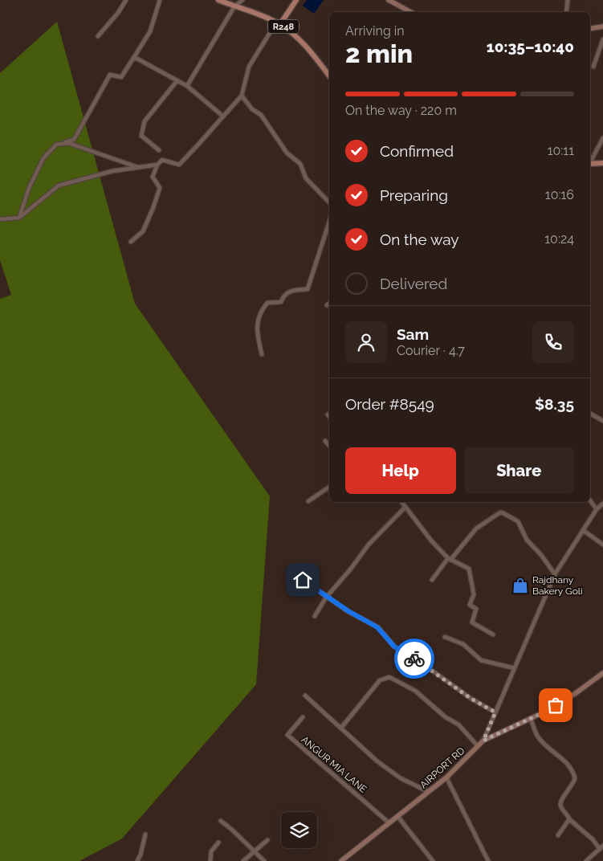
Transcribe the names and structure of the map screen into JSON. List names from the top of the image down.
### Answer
{
  "streets": {
    "main road": ["R248", "AIRPORT RD"],
    "street": ["ANGUR MIA LANE"]
  },
  "crossings": [
    ["ANGUR MIA LANE", "AIRPORT RD"]
  ],
  "places": {
    "shop": ["Rajdhany Bakery Goli"]
  },
  "page": {
    "heading": ["2 min", "Arriving in", "10:35–10:40"],
    "panel": [
      "Sam",
      "Courier · 4.7",
      "Order #8549",
      "$8.35"
    ],
    "bar": "On the way · 220 m",
    "list": [
      ["Confirmed", "10:11"],
      ["Preparing", "10:16"],
      ["On the way", "10:24"],
      "Delivered"
    ],
    "buttons": ["Help", "Share"]
  }
}
